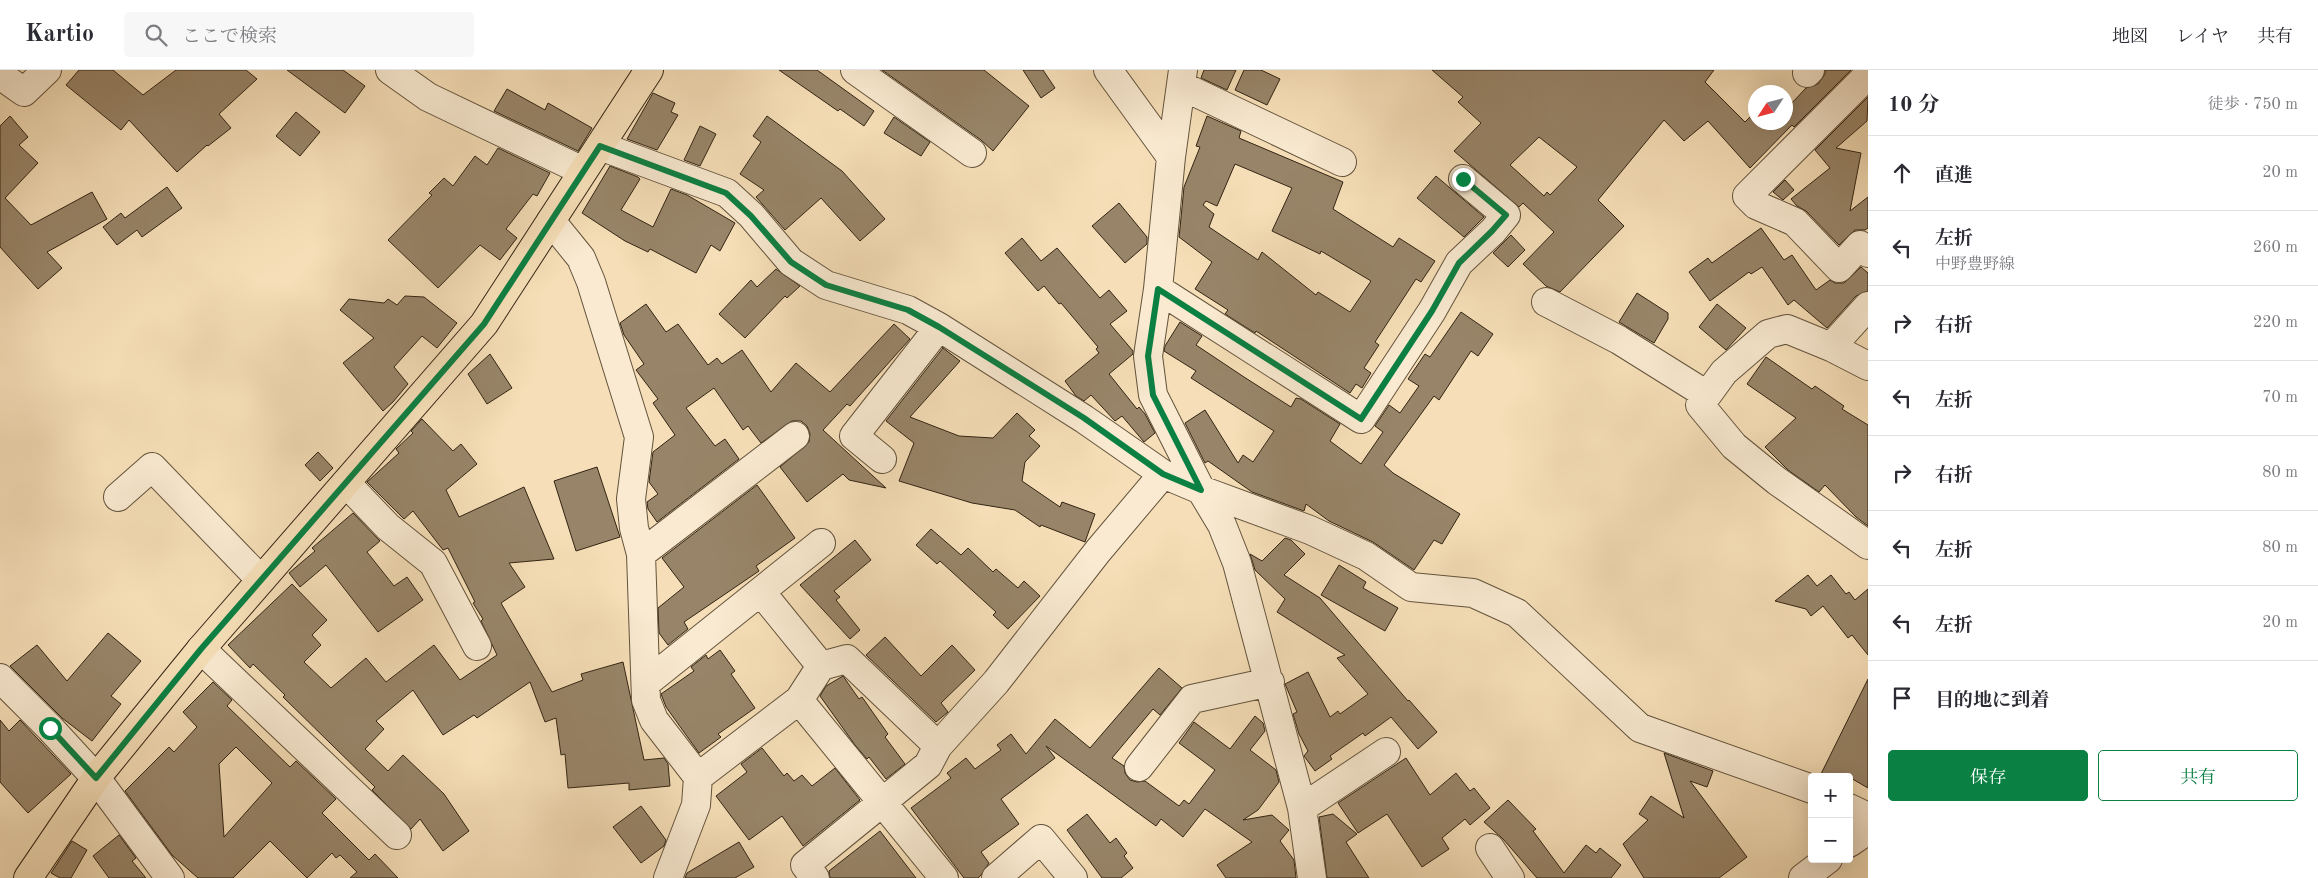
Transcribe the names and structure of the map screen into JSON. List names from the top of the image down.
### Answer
{
  "north": "bottom left",
  "page": {
    "header": "Kartio",
    "search": "ここで検索",
    "nav": ["地図", "レイヤ", "共有"],
    "heading": ["10 分", "徒歩 · 750 m"],
    "list": [
      ["直進", "20 m"],
      ["左折", "中野豊野線", "260 m"],
      ["右折", "220 m"],
      ["左折", "70 m"],
      ["右折", "80 m"],
      ["左折", "80 m"],
      ["左折", "20 m"],
      "目的地に到着"
    ],
    "buttons": ["保存", "共有"],
    "map_buttons": ["+", "−"]
  }
}
